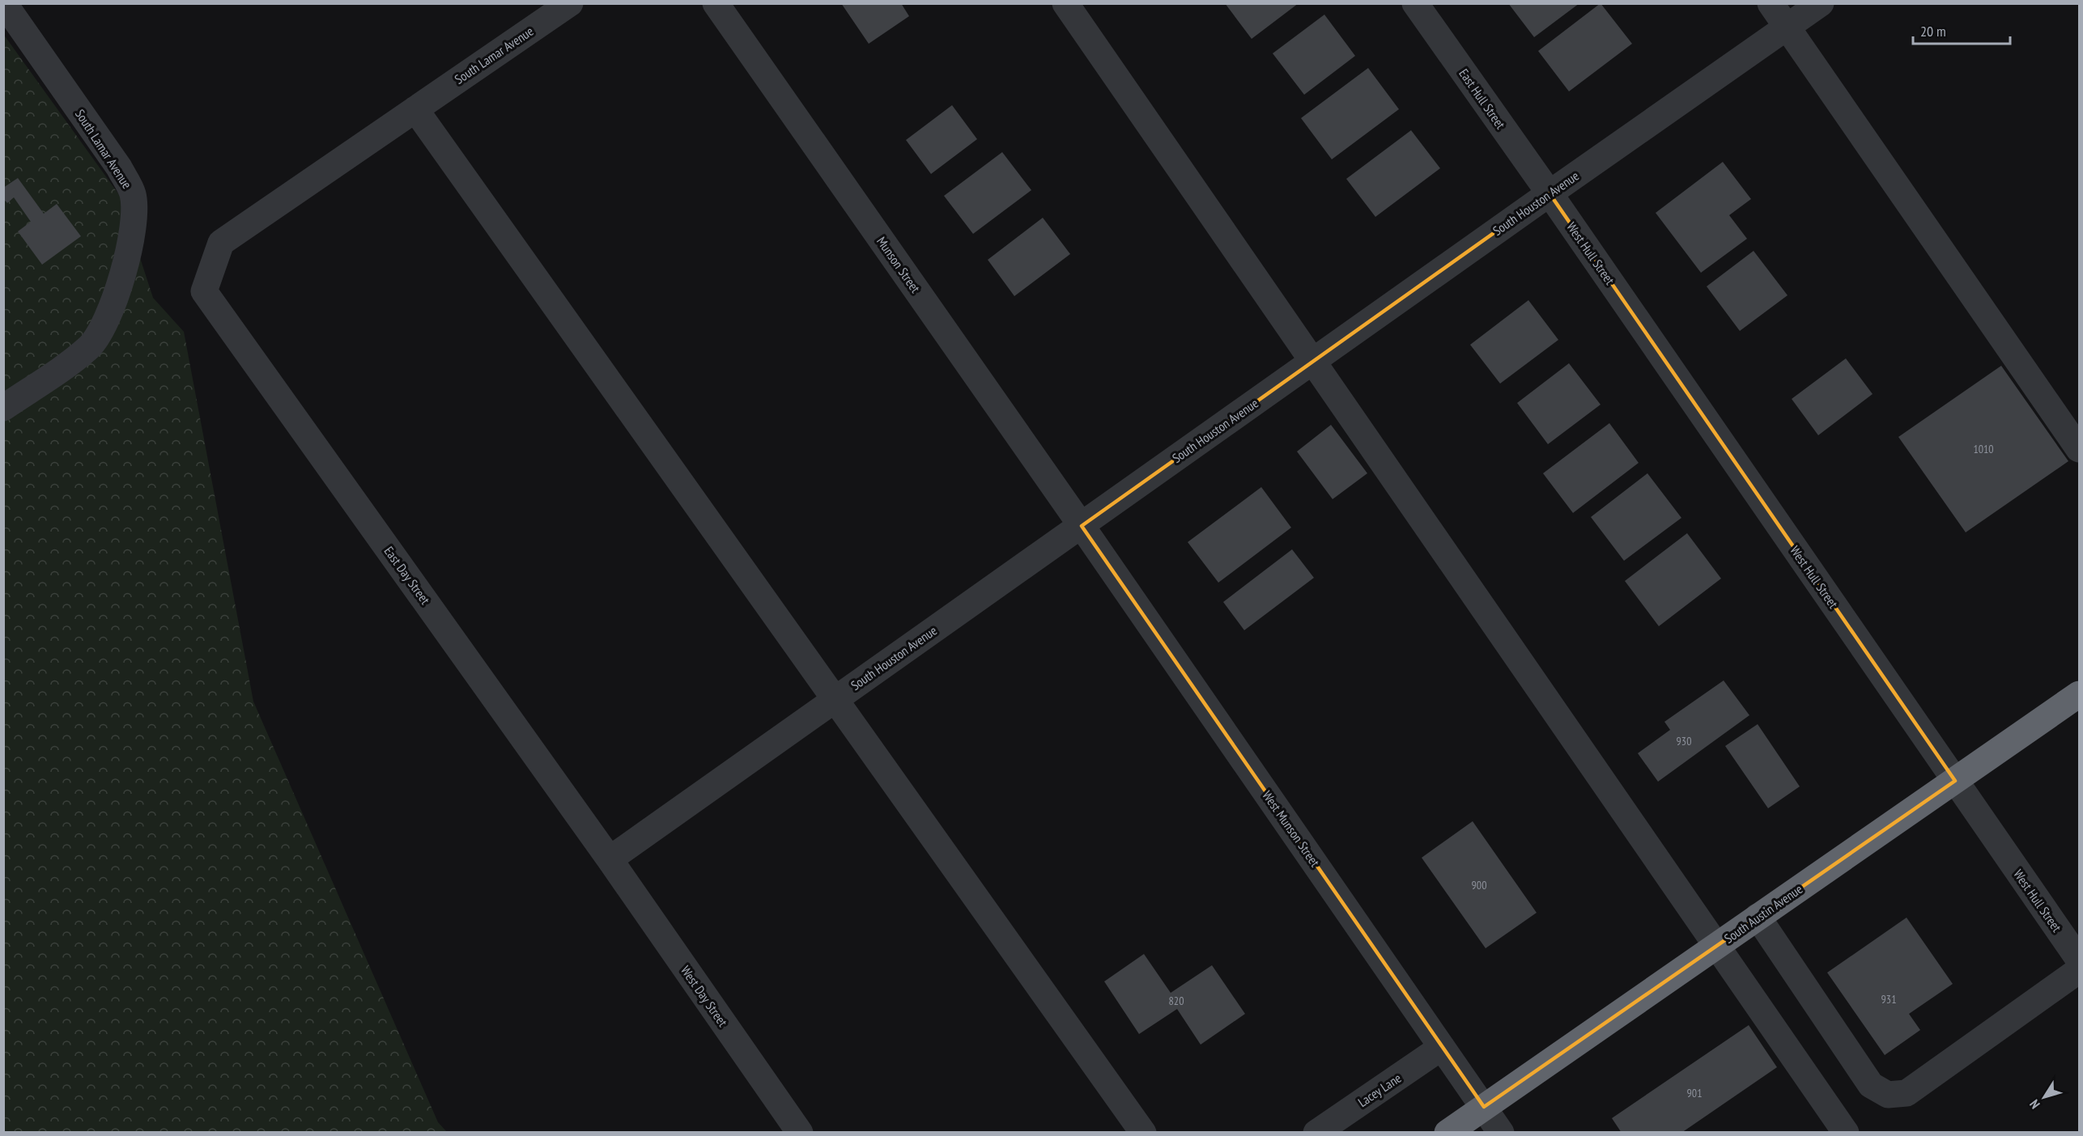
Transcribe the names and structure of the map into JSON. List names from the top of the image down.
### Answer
{
  "streets": {
    "highway": ["South Austin Avenue"],
    "street": [
      "South Lamar Avenue",
      "East Hull Street",
      "South Houston Avenue",
      "West Hull Street",
      "Munson Street",
      "East Day Street",
      "West Munson Street",
      "West Day Street",
      "Lacey Lane"
    ]
  },
  "crossings": [
    ["South Lamar Avenue", "East Day Street"],
    ["East Hull Street", "South Houston Avenue"],
    ["East Hull Street", "West Hull Street"],
    ["South Houston Avenue", "West Hull Street"],
    ["South Houston Avenue", "Munson Street"],
    ["South Houston Avenue", "East Day Street"],
    ["South Houston Avenue", "West Munson Street"],
    ["South Houston Avenue", "West Day Street"],
    ["West Hull Street", "South Austin Avenue"],
    ["Munson Street", "West Munson Street"],
    ["East Day Street", "West Day Street"],
    ["West Munson Street", "South Austin Avenue"],
    ["West Munson Street", "Lacey Lane"]
  ],
  "house_numbers": [
    "1010",
    "930",
    "900",
    "931",
    "820",
    "901"
  ],
  "scale_bar": "20 m",
  "north": "bottom left"
}
